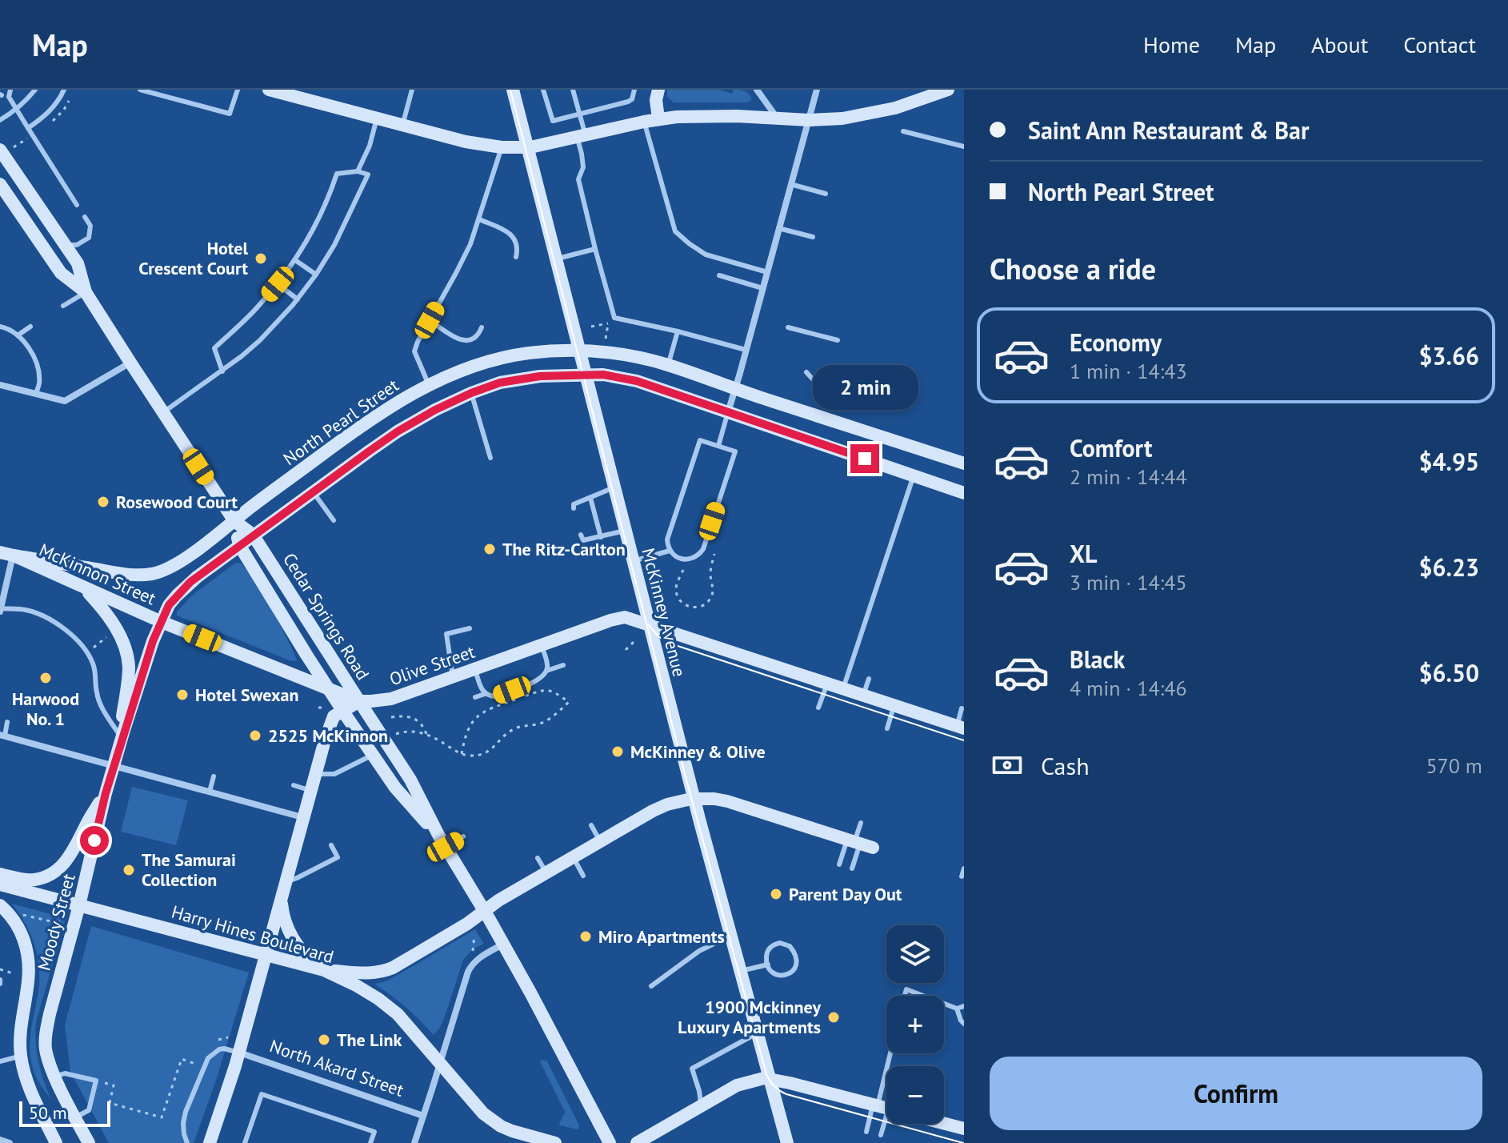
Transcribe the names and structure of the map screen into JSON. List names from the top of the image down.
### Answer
{
  "streets": {
    "main road": [
      "North Pearl Street",
      "McKinnon Street",
      "McKinney Avenue",
      "Cedar Springs Road",
      "Olive Street",
      "Moody Street",
      "Harry Hines Boulevard"
    ],
    "street": ["North Akard Street"]
  },
  "crossings": [
    ["North Pearl Street", "McKinnon Street"],
    ["North Pearl Street", "McKinney Avenue"],
    ["North Pearl Street", "Cedar Springs Road"],
    ["McKinnon Street", "Cedar Springs Road"],
    ["McKinnon Street", "Olive Street"],
    ["McKinnon Street", "Moody Street"],
    ["McKinney Avenue", "Olive Street"],
    ["Cedar Springs Road", "Olive Street"],
    ["Moody Street", "Harry Hines Boulevard"]
  ],
  "places": [
    "Hotel Crescent Court",
    "Rosewood Court",
    "The Ritz-Carlton",
    "Harwood No. 1",
    "Hotel Swexan",
    "2525 McKinnon",
    "McKinney & Olive",
    "The Samurai Collection",
    "Parent Day Out",
    "Miro Apartments",
    "1900 Mckinney Luxury Apartments",
    "The Link"
  ],
  "scale_bar": "50 m",
  "page": {
    "header": "Map",
    "nav": [
      "Home",
      "Map",
      "About",
      "Contact"
    ],
    "banner": ["Saint Ann Restaurant & Bar", "North Pearl Street"],
    "heading": "Choose a ride",
    "list": [
      {
        "name": "Economy",
        "note": "1 min · 14:43",
        "value": "$3.66"
      },
      {
        "name": "Comfort",
        "note": "2 min · 14:44",
        "value": "$4.95"
      },
      {
        "name": "XL",
        "note": "3 min · 14:45",
        "value": "$6.23"
      },
      {
        "name": "Black",
        "note": "4 min · 14:46",
        "value": "$6.50"
      }
    ],
    "bubble": "2 min",
    "pay": ["Cash", "570 m"],
    "map_buttons": ["+", "−"],
    "buttons": "Confirm",
    "scale": "50 m"
  }
}
